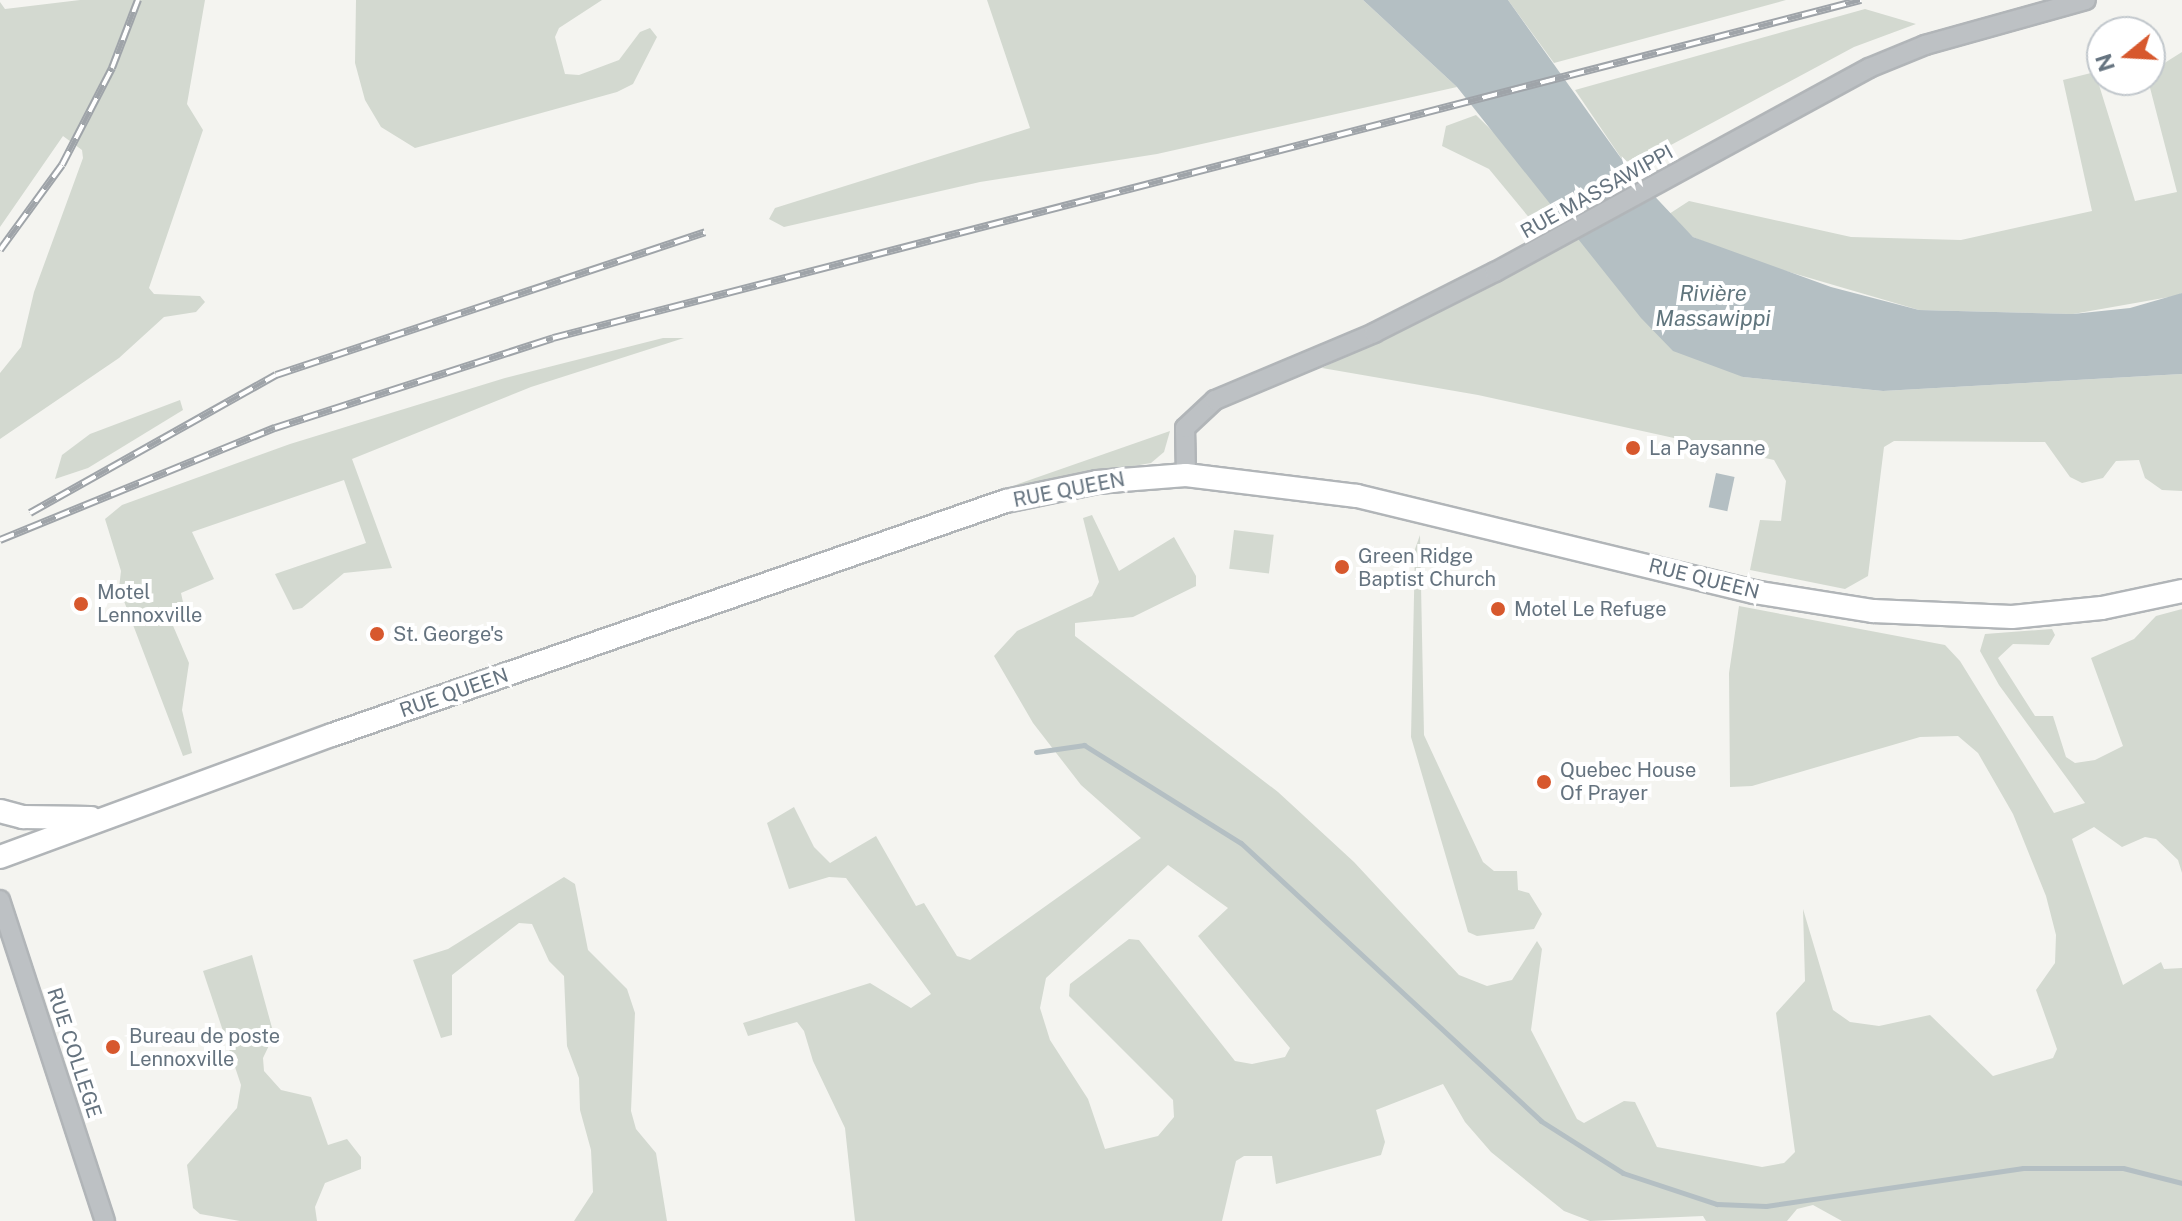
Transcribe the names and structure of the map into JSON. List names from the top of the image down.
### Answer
{
  "streets": {
    "main road": ["RUE QUEEN"],
    "street": ["RUE MASSAWIPPI", "RUE COLLEGE"]
  },
  "crossings": [
    ["RUE MASSAWIPPI", "RUE QUEEN"]
  ],
  "water": ["Rivière Massawippi"],
  "places": [
    "La Paysanne",
    "Green Ridge Baptist Church",
    "Motel Lennoxville",
    "Motel Le Refuge",
    "St. George's",
    "Quebec House Of Prayer",
    "Bureau de poste Lennoxville"
  ],
  "north": "left"
}
